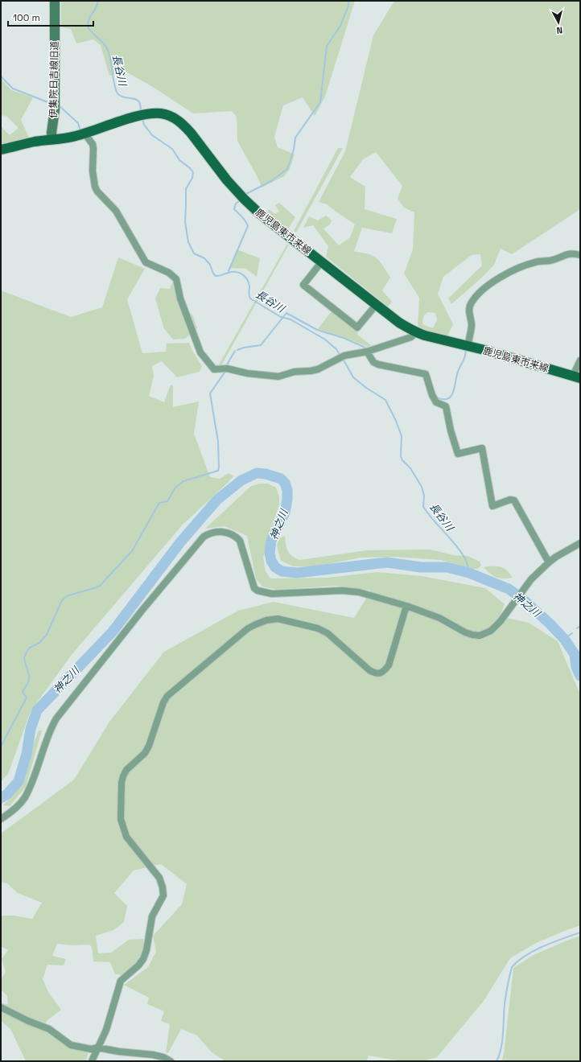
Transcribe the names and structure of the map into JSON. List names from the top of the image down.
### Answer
{
  "streets": {
    "main road": ["鹿児島東市来線"],
    "street": ["伊集院日吉線旧道"]
  },
  "crossings": [
    ["伊集院日吉線旧道", "鹿児島東市来線"]
  ],
  "water": ["長谷川", "神之川"],
  "scale_bar": "100 m",
  "north": "bottom"
}
